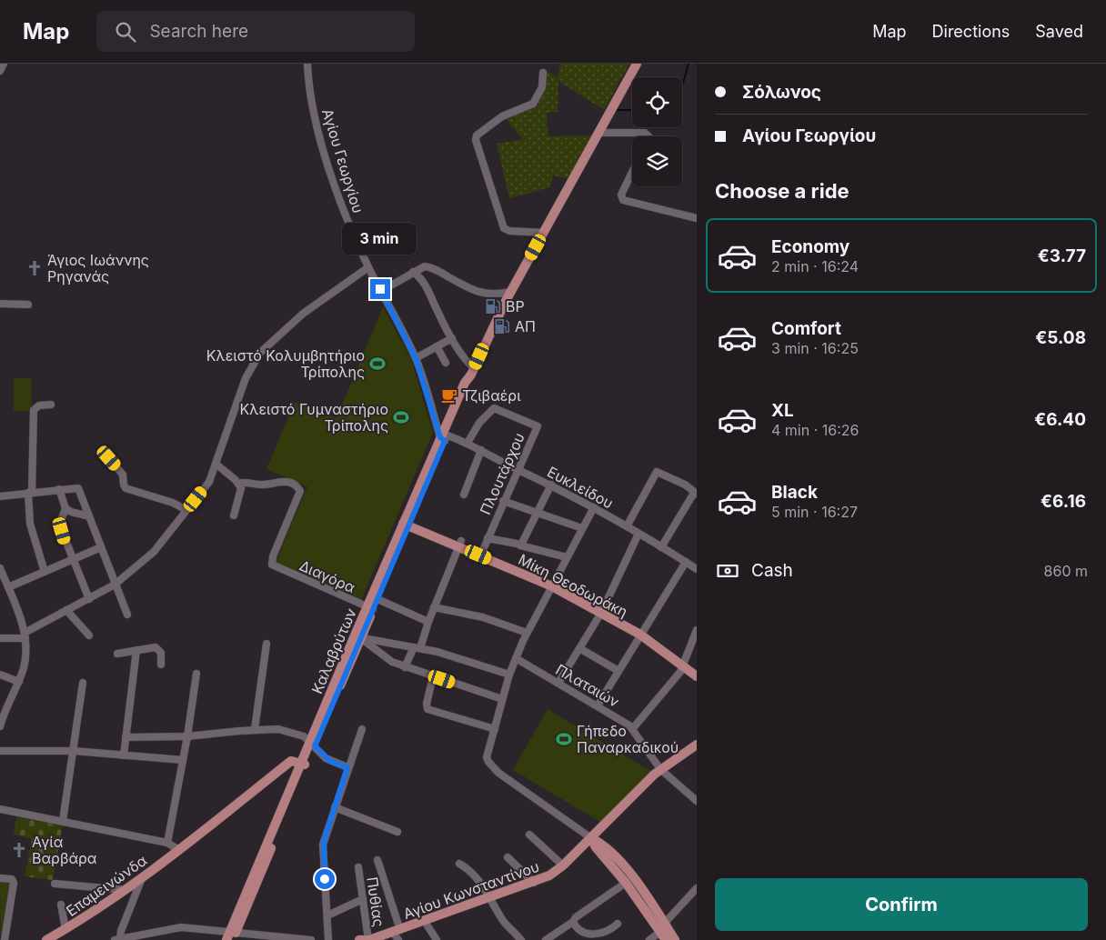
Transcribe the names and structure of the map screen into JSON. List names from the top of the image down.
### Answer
{
  "streets": {
    "main road": [
      "Μίκη Θεοδωράκη",
      "Καλαβρύτων",
      "Επαμεινώνδα",
      "Αγίου Κωνσταντίνου"
    ],
    "street": [
      "Αγίου Γεωργίου",
      "Πλουτάρχου",
      "Ευκλείδου",
      "Διαγόρα",
      "Πλαταιών",
      "Πυθίας"
    ]
  },
  "crossings": [
    ["Αγίου Γεωργίου", "Ευκλείδου"],
    ["Αγίου Γεωργίου", "Καλαβρύτων"],
    ["Πλουτάρχου", "Ευκλείδου"],
    ["Πλουτάρχου", "Μίκη Θεοδωράκη"],
    ["Ευκλείδου", "Καλαβρύτων"],
    ["Διαγόρα", "Καλαβρύτων"],
    ["Μίκη Θεοδωράκη", "Καλαβρύτων"],
    ["Καλαβρύτων", "Επαμεινώνδα"],
    ["Πλαταιών", "Αγίου Κωνσταντίνου"],
    ["Αγίου Κωνσταντίνου", "Πυθίας"]
  ],
  "places": {
    "church": ["Άγιος Ιωάννης Ρηγανάς", "Αγία Βαρβάρα"],
    "fuel station": ["BP", "ΑΠ"],
    "sports": ["Κλειστό Κολυμβητήριο Τρίπολης", "Κλειστό Γυμναστήριο Τρίπολης", "Γήπεδο Παναρκαδικού"],
    "cafe": ["Τζιβαέρι"]
  },
  "page": {
    "header": "Map",
    "search": "Search here",
    "nav": ["Map", "Directions", "Saved"],
    "banner": ["Σόλωνος", "Αγίου Γεωργίου"],
    "heading": "Choose a ride",
    "list": [
      {
        "name": "Economy",
        "note": "2 min · 16:24",
        "value": "€3.77"
      },
      {
        "name": "Comfort",
        "note": "3 min · 16:25",
        "value": "€5.08"
      },
      {
        "name": "XL",
        "note": "4 min · 16:26",
        "value": "€6.40"
      },
      {
        "name": "Black",
        "note": "5 min · 16:27",
        "value": "€6.16"
      }
    ],
    "bubble": "3 min",
    "pay": ["Cash", "860 m"],
    "buttons": "Confirm"
  }
}
